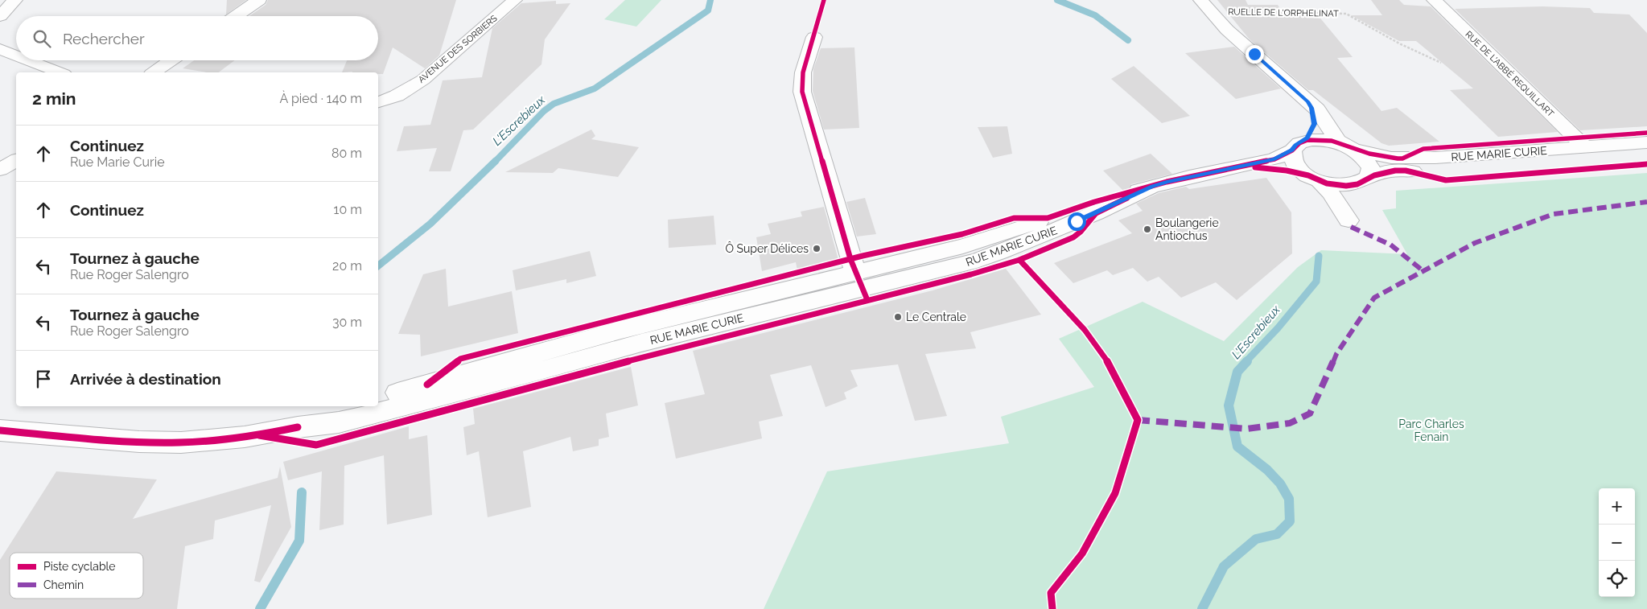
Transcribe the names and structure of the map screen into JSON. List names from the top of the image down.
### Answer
{
  "streets": {
    "street": ["AVENUE DES SORBIERS", "RUE DE L'ABBÉ REQUILLART", "RUE MARIE CURIE"],
    "path": ["RUELLE DE L'ORPHELINAT"]
  },
  "crossings": [
    ["RUE DE L'ABBÉ REQUILLART", "RUE MARIE CURIE"]
  ],
  "water": ["L'Escrebieux"],
  "parks": ["Parc Charles Fenain"],
  "places": ["Boulangerie Antiochus", "Ô Super Délices", "Le Centrale"],
  "legend": ["Piste cyclable", "Chemin"],
  "page": {
    "search": "Rechercher",
    "heading": ["2 min", "À pied · 140 m"],
    "list": [
      ["Continuez", "Rue Marie Curie", "80 m"],
      ["Continuez", "10 m"],
      ["Tournez à gauche", "Rue Roger Salengro", "20 m"],
      ["Tournez à gauche", "Rue Roger Salengro", "30 m"],
      "Arrivée à destination"
    ],
    "map_buttons": ["+", "−"]
  }
}
